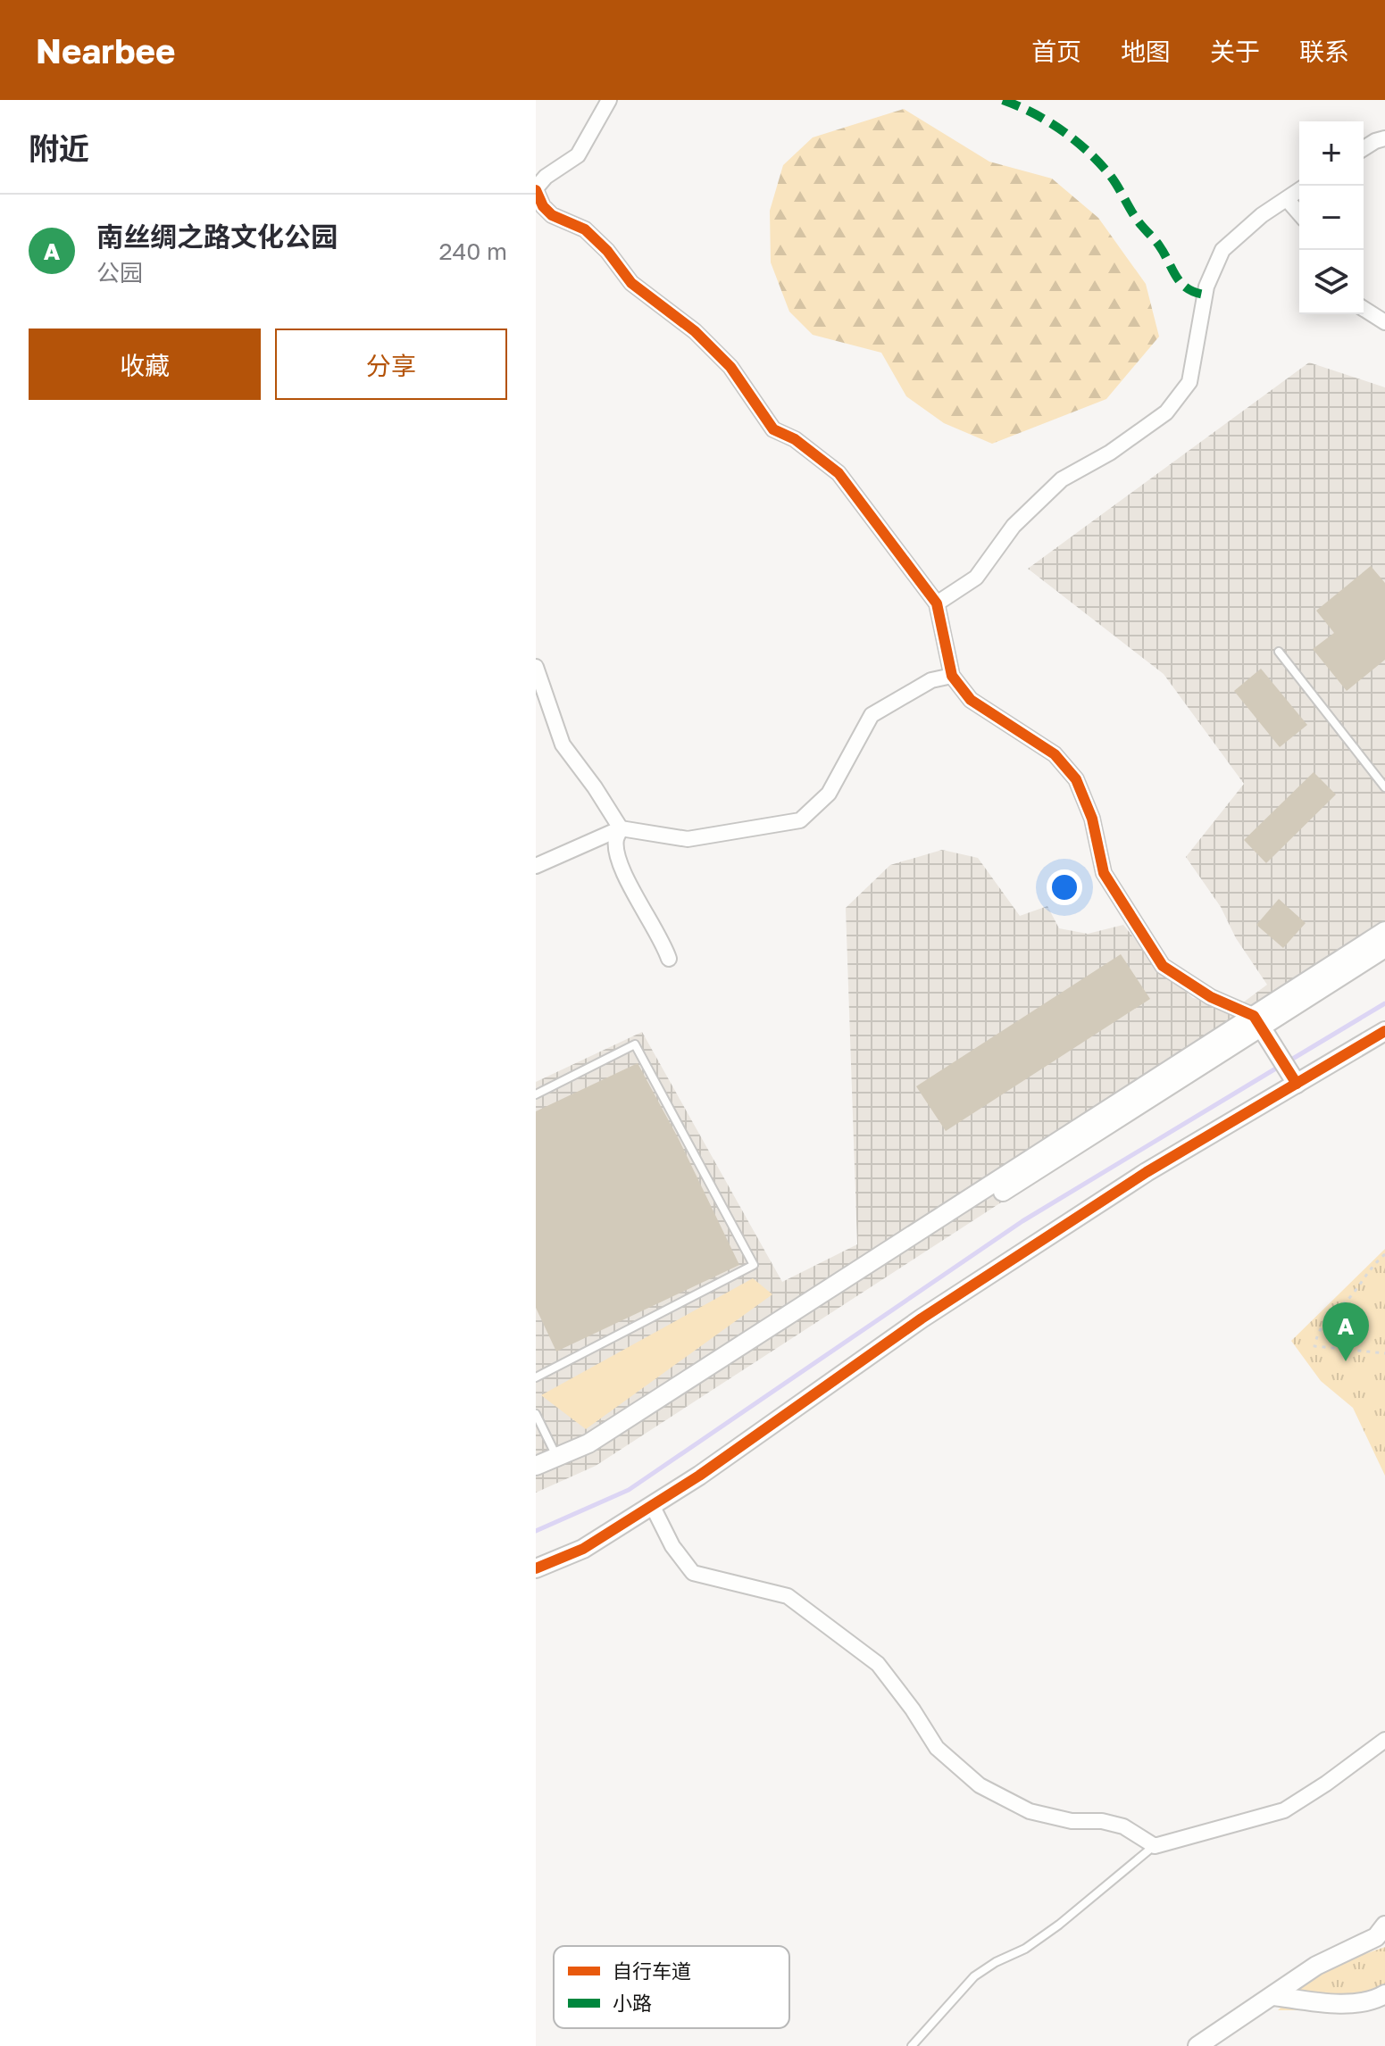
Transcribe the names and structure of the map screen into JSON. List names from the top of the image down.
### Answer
{
  "legend": ["自行车道", "小路"],
  "page": {
    "header": "Nearbee",
    "nav": [
      "首页",
      "地图",
      "关于",
      "联系"
    ],
    "heading": "附近",
    "map_buttons": ["+", "−"],
    "list": [
      {
        "mark": "A",
        "name": "南丝绸之路文化公园",
        "note": "公园",
        "value": "240 m"
      }
    ],
    "buttons": ["收藏", "分享"],
    "pins": "A"
  }
}
